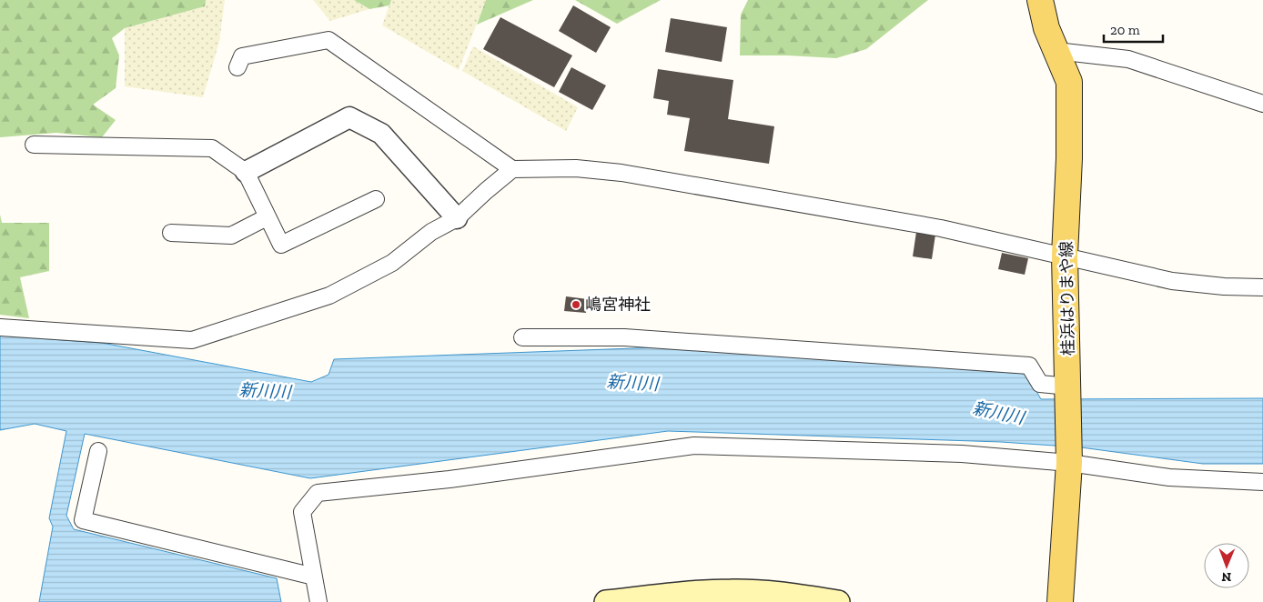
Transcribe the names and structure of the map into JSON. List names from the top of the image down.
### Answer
{
  "streets": {
    "main road": ["桂浜はりまや線"]
  },
  "water": ["新川川"],
  "places": ["嶋宮神社"],
  "scale_bar": "20 m",
  "north": "bottom"
}
